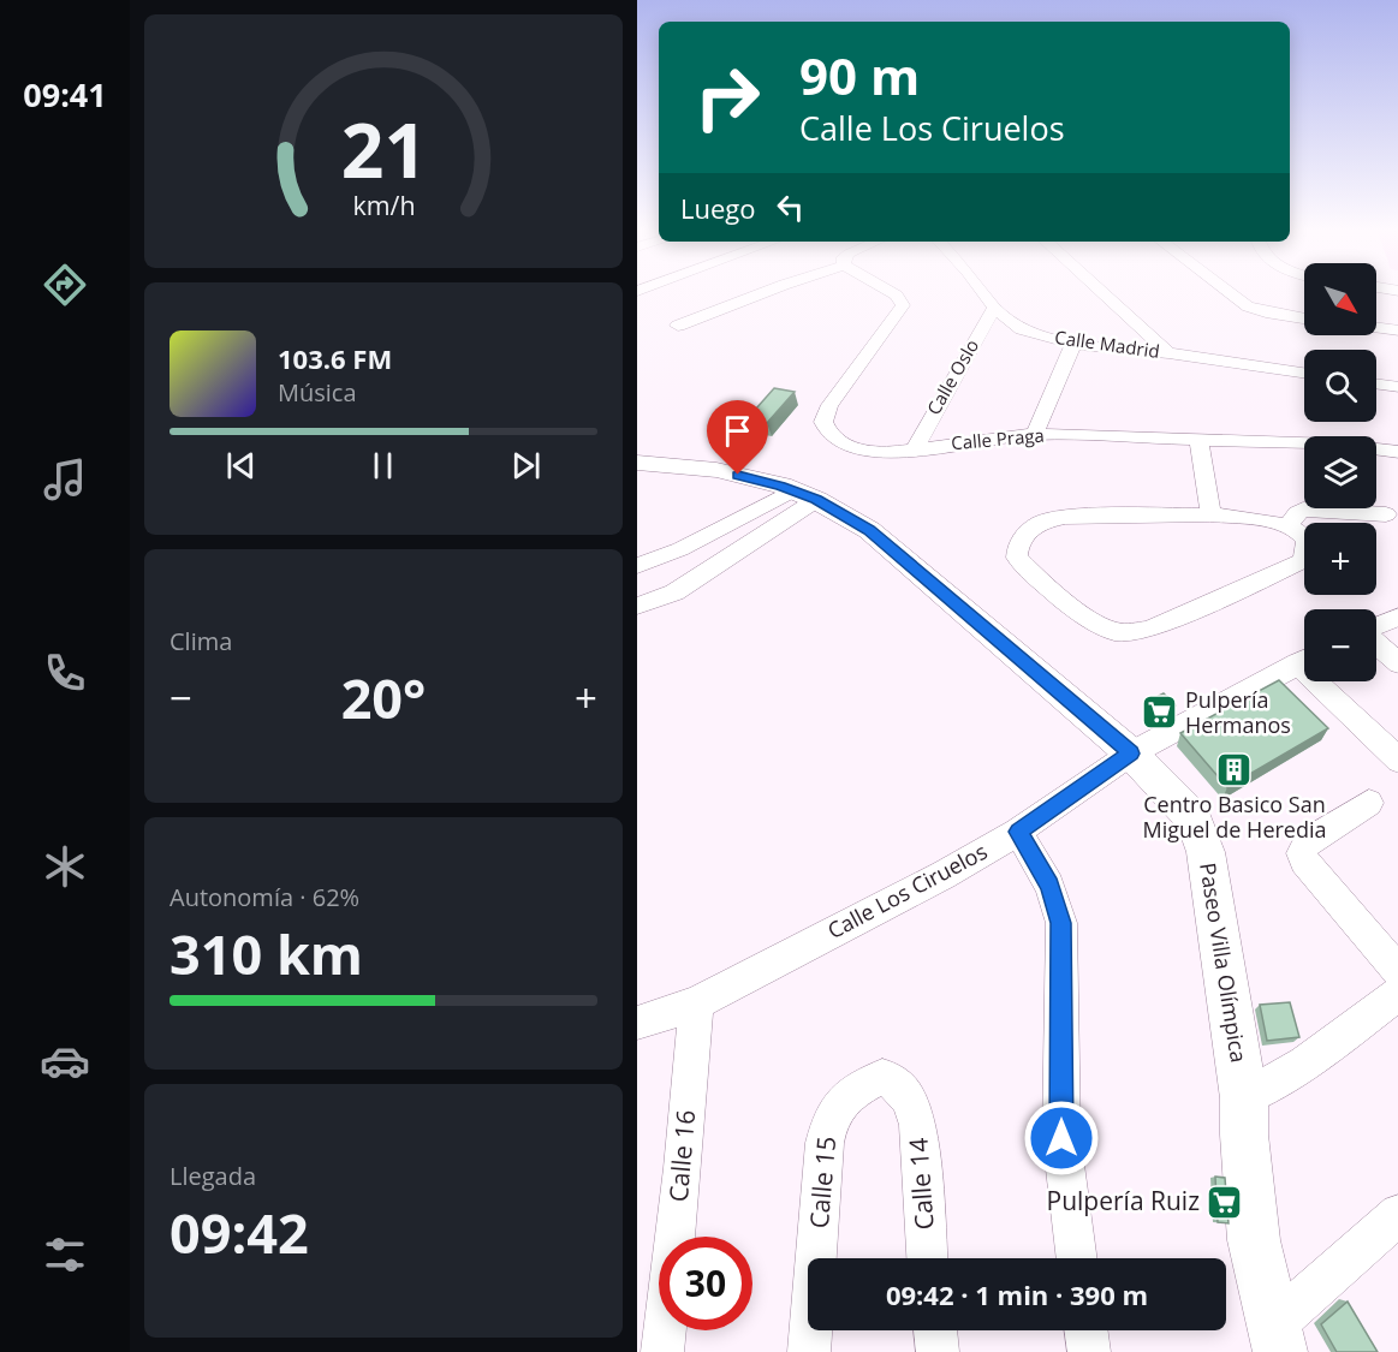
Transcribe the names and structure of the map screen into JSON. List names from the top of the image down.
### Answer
{
  "streets": {
    "main road": ["Paseo Villa Olímpica"],
    "street": [
      "Calle Madrid",
      "Calle Oslo",
      "Calle Praga",
      "Calle Los Ciruelos",
      "Calle 16",
      "Calle 15",
      "Calle 14"
    ]
  },
  "crossings": [
    ["Calle Madrid", "Calle Oslo"],
    ["Calle Oslo", "Calle Praga"],
    ["Calle Los Ciruelos", "Paseo Villa Olímpica"],
    ["Calle Los Ciruelos", "Calle 16"],
    ["Calle 15", "Calle 14"]
  ],
  "places": {
    "supermarket": ["Pulpería Hermanos", "Pulpería Ruiz"],
    "building": ["Centro Basico San Miguel de Heredia"]
  },
  "north": "bottom right",
  "page": {
    "tabs": "09:41",
    "turn": ["90 m", "Calle Los Ciruelos"],
    "then": "Luego",
    "map_buttons": ["+", "−"],
    "song": ["103.6 FM", "Música"],
    "tile": [
      "Clima",
      ["Autonomía · 62%", "310 km"],
      ["Llegada", "09:42"]
    ],
    "heat": ["−", "20°", "+"],
    "limit": "30",
    "trip": "09:42 · 1 min · 390 m",
    "gauge": ["21", "km/h"]
  }
}
